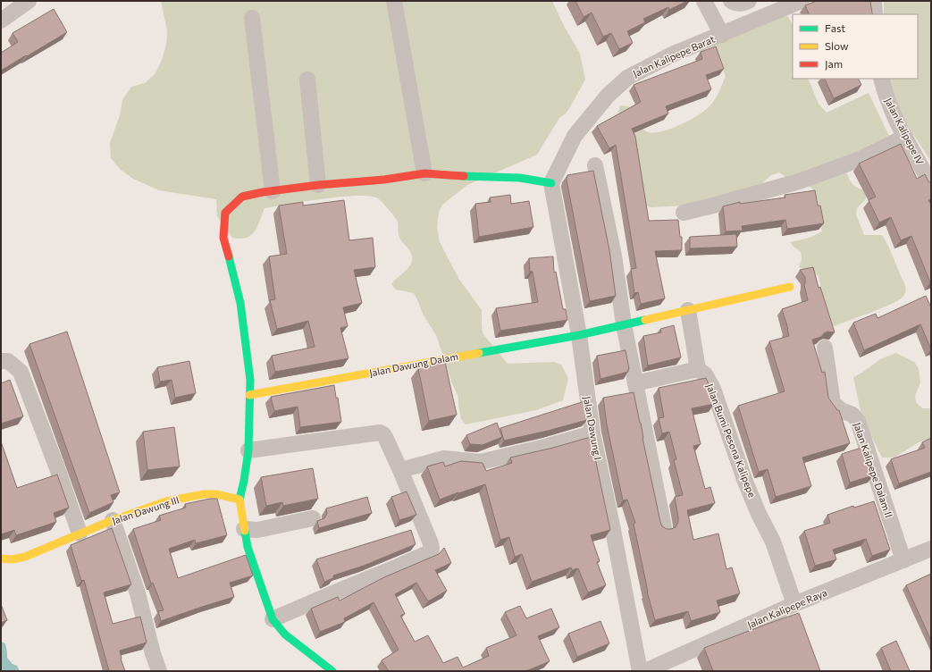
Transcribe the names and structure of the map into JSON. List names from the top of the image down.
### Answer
{
  "streets": {
    "street": [
      "Jalan Kalipepe Barat",
      "Jalan Kalipepe IV",
      "Jalan Dawung Dalam",
      "Jalan Dawung I",
      "Jalan Bumi Pesona Kalipepe",
      "Jalan Kalipepe Dalam II",
      "Jalan Dawung III",
      "Jalan Kalipepe Raya"
    ]
  },
  "crossings": [
    ["Jalan Kalipepe Barat", "Jalan Dawung I"],
    ["Jalan Dawung Dalam", "Jalan Dawung I"],
    ["Jalan Bumi Pesona Kalipepe", "Jalan Kalipepe Raya"],
    ["Jalan Kalipepe Dalam II", "Jalan Kalipepe Raya"]
  ],
  "legend": ["Fast", "Slow", "Jam"]
}
